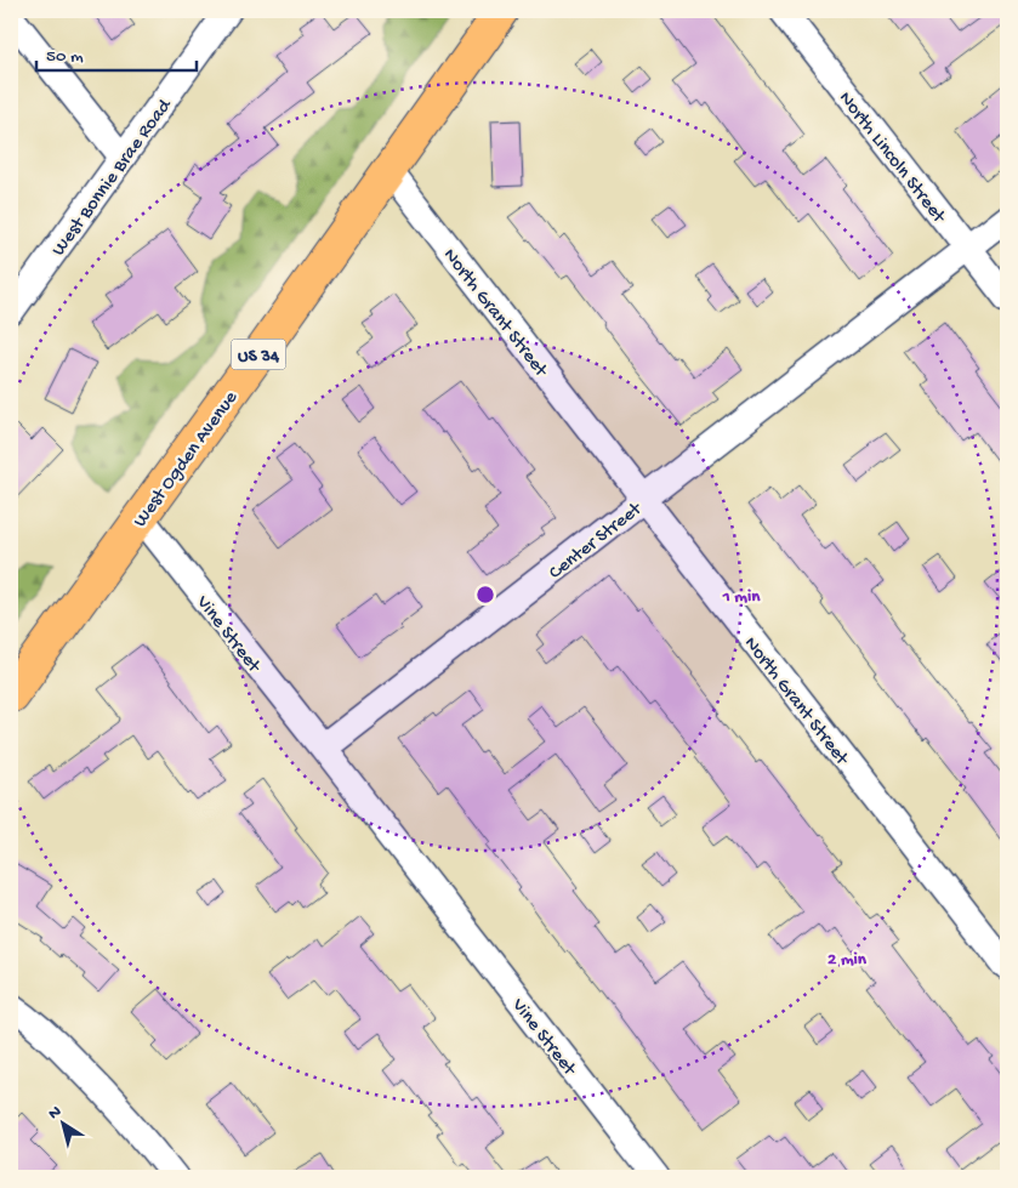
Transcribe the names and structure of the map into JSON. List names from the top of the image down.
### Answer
{
  "streets": {
    "main road": ["US 34", "West Ogden Avenue"],
    "street": [
      "North Lincoln Street",
      "West Bonnie Brae Road",
      "North Grant Street",
      "Center Street",
      "Vine Street"
    ]
  },
  "crossings": [
    ["North Lincoln Street", "Center Street"],
    ["North Grant Street", "West Ogden Avenue"],
    ["North Grant Street", "Center Street"],
    ["West Ogden Avenue", "Vine Street"],
    ["Center Street", "Vine Street"]
  ],
  "scale_bar": "50 m",
  "north": "top left",
  "rings": ["1 min", "2 min"]
}
